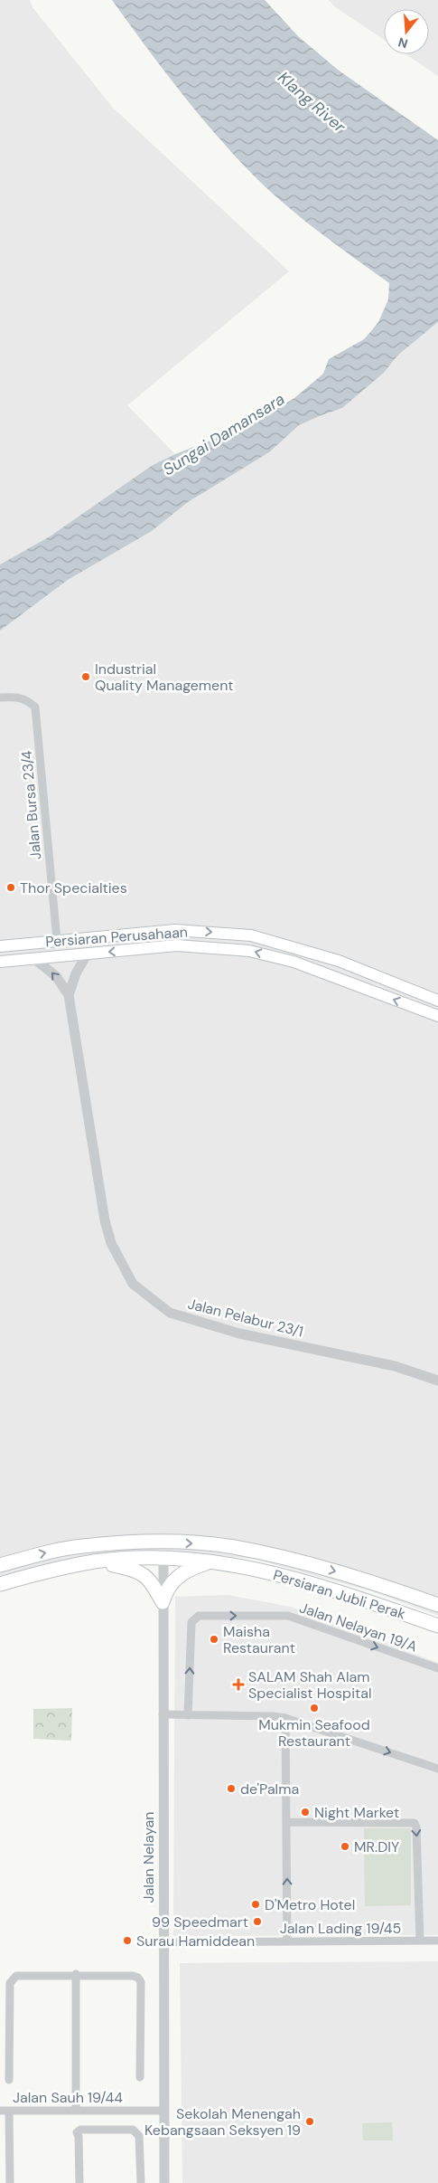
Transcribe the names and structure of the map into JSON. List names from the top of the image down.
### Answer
{
  "streets": {
    "main road": ["Persiaran Perusahaan", "Persiaran Jubli Perak"],
    "street": [
      "Jalan Bursa 23/4",
      "Jalan Pelabur 23/1",
      "Jalan Nelayan 19/A",
      "Jalan Nelayan",
      "Jalan Lading 19/45",
      "Jalan Sauh 19/44"
    ]
  },
  "crossings": [
    ["Jalan Bursa 23/4", "Persiaran Perusahaan"],
    ["Persiaran Perusahaan", "Jalan Pelabur 23/1"],
    ["Persiaran Jubli Perak", "Jalan Nelayan"],
    ["Jalan Nelayan", "Jalan Lading 19/45"],
    ["Jalan Nelayan", "Jalan Sauh 19/44"]
  ],
  "water": ["Klang River", "Sungai Damansara"],
  "places": {
    "other": [
      "Industrial Quality Management",
      "Thor Specialties",
      "Maisha Restaurant",
      "Mukmin Seafood Restaurant",
      "de'Palma",
      "Night Market",
      "MR.DIY",
      "D'Metro Hotel",
      "99 Speedmart",
      "Surau Hamiddean",
      "Sekolah Menengah Kebangsaan Seksyen 19"
    ],
    "health": ["SALAM Shah Alam Specialist Hospital"]
  },
  "north": "bottom"
}
